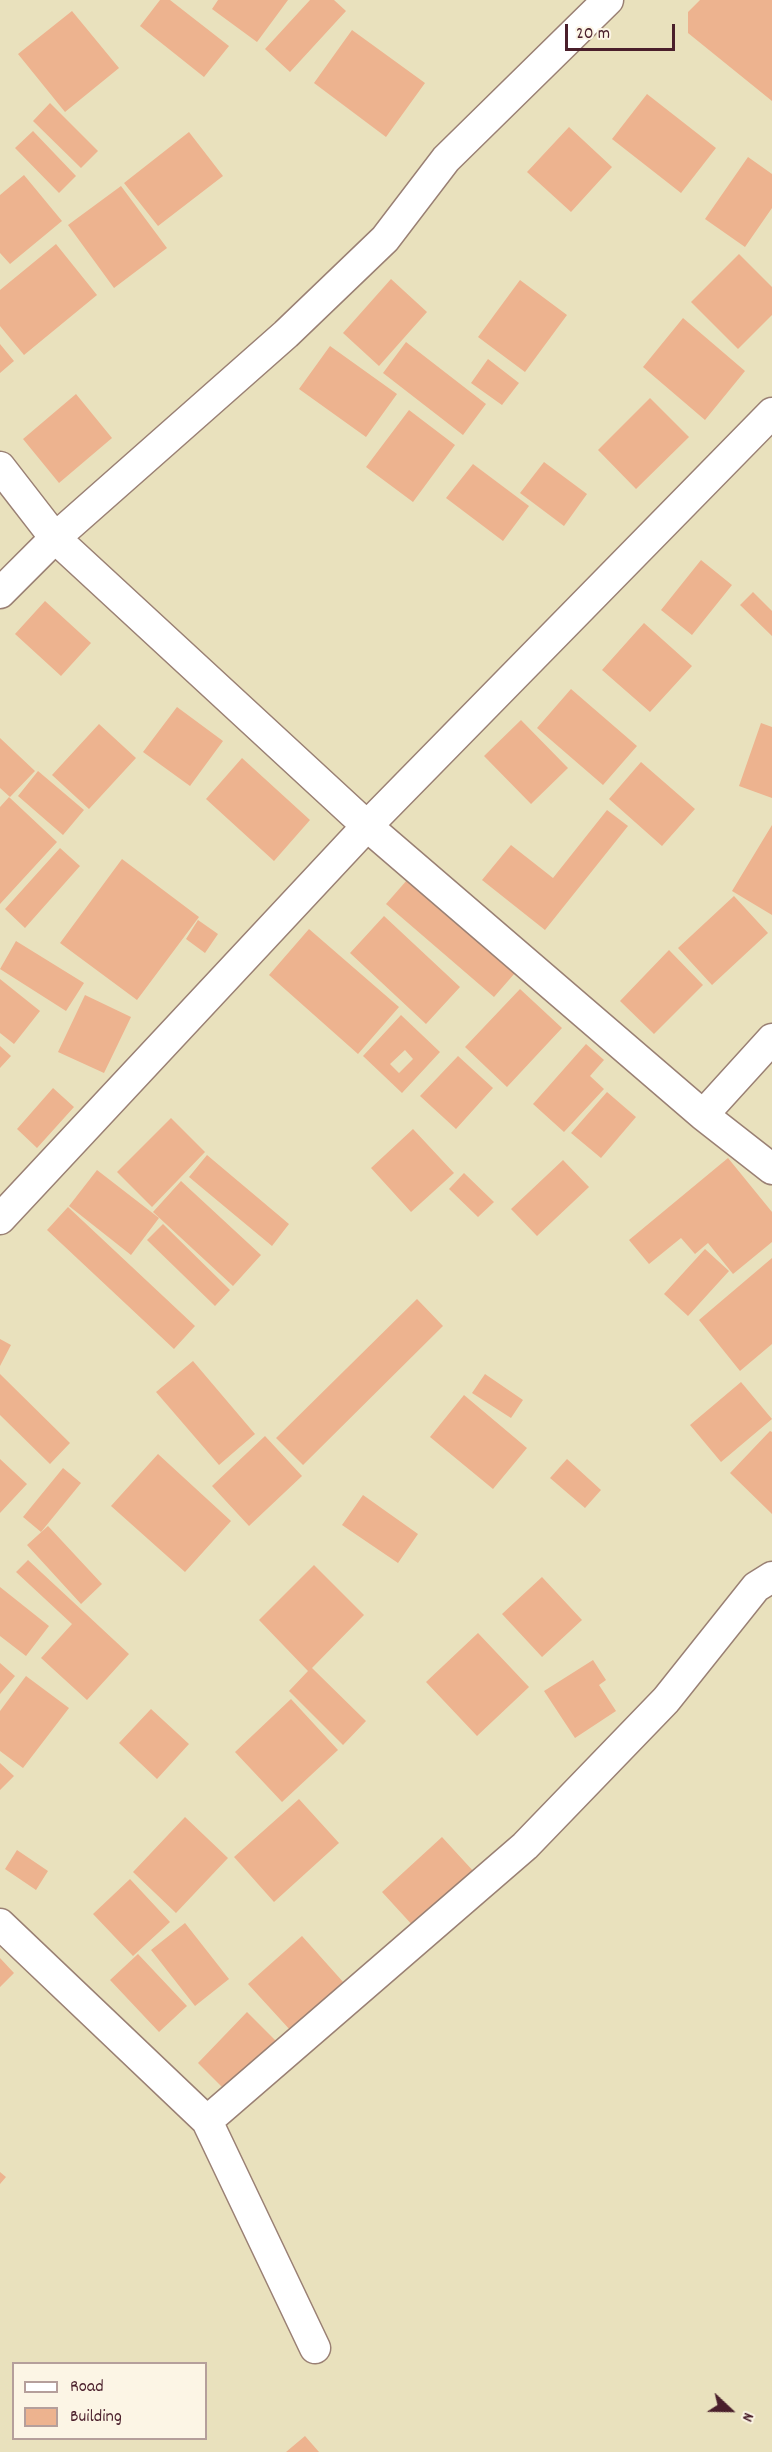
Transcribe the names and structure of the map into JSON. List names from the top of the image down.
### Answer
{
  "legend": ["Road", "Building"],
  "scale_bar": "20 m",
  "north": "right"
}
